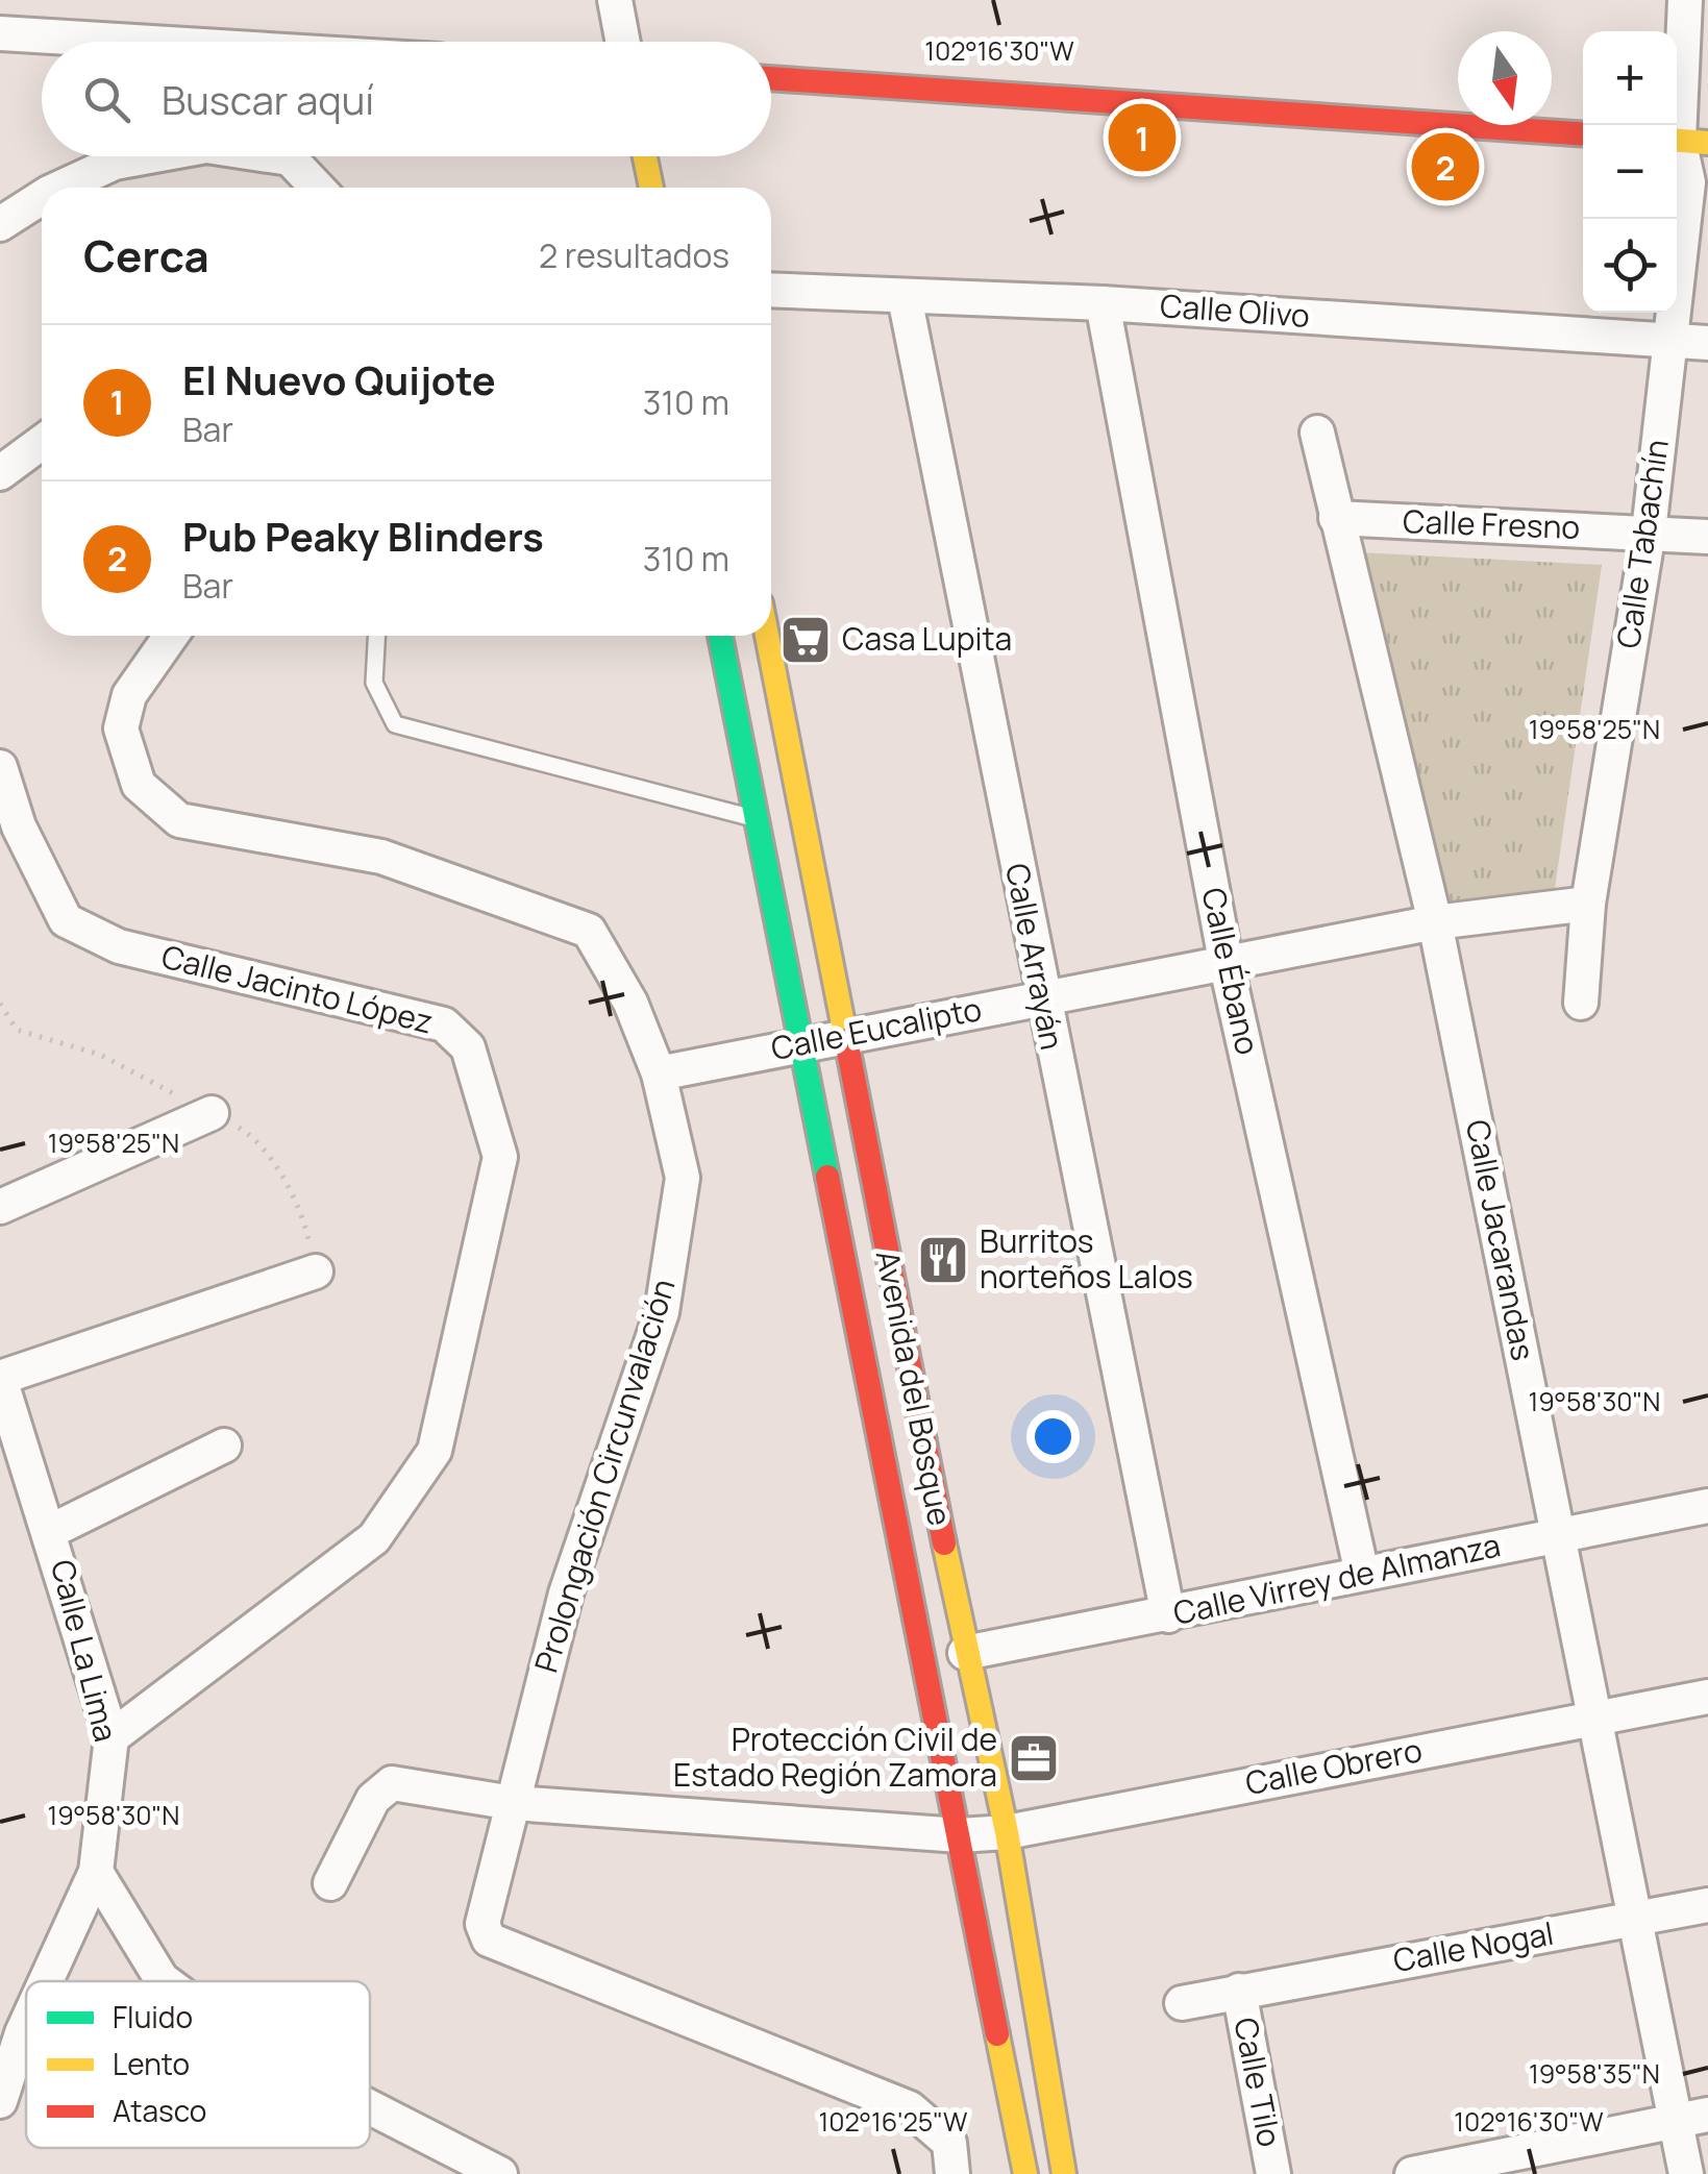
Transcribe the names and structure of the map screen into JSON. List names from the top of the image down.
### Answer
{
  "streets": {
    "street": [
      "Calle Olivo",
      "Calle Fresno",
      "Calle Tabachín",
      "Calle Arrayán",
      "Calle Ébano",
      "Calle Jacinto López",
      "Calle Eucalipto",
      "Calle Jacarandas",
      "Avenida del Bosque",
      "Prolongación Circunvalación",
      "Calle Virrey de Almanza",
      "Calle La Lima",
      "Calle Obrero",
      "Calle Nogal",
      "Calle Tilo"
    ]
  },
  "crossings": [
    ["Calle Olivo", "Calle Tabachín"],
    ["Calle Olivo", "Calle Arrayán"],
    ["Calle Olivo", "Calle Ébano"],
    ["Calle Fresno", "Calle Tabachín"],
    ["Calle Fresno", "Calle Jacarandas"],
    ["Calle Tabachín", "Calle Eucalipto"],
    ["Calle Arrayán", "Calle Eucalipto"],
    ["Calle Arrayán", "Calle Virrey de Almanza"],
    ["Calle Ébano", "Calle Eucalipto"],
    ["Calle Ébano", "Calle Virrey de Almanza"],
    ["Calle Jacinto López", "Calle La Lima"],
    ["Calle Eucalipto", "Calle Jacarandas"],
    ["Calle Eucalipto", "Avenida del Bosque"],
    ["Calle Eucalipto", "Prolongación Circunvalación"],
    ["Calle Jacarandas", "Calle Virrey de Almanza"],
    ["Calle Jacarandas", "Calle Obrero"],
    ["Calle Jacarandas", "Calle Nogal"],
    ["Avenida del Bosque", "Calle Virrey de Almanza"],
    ["Avenida del Bosque", "Calle Obrero"],
    ["Prolongación Circunvalación", "Calle Obrero"],
    ["Calle Nogal", "Calle Tilo"]
  ],
  "places": {
    "supermarket": ["Casa Lupita"],
    "restaurant": ["Burritos norteños Lalos"],
    "office": ["Protección Civil de Estado Región Zamora"]
  },
  "legend": ["Fluido", "Lento", "Atasco"],
  "north": "bottom",
  "page": {
    "map_buttons": ["+", "−"],
    "search": "Buscar aquí",
    "pins": ["1", "2"],
    "heading": ["Cerca", "2 resultados"],
    "list": [
      {
        "mark": "1",
        "name": "El Nuevo Quijote",
        "note": "Bar",
        "value": "310 m"
      },
      {
        "mark": "2",
        "name": "Pub Peaky Blinders",
        "note": "Bar",
        "value": "310 m"
      }
    ]
  },
  "coordinates": [
    "102°16'30\"W",
    "19°58'25\"N",
    "19°58'30\"N",
    "19°58'35\"N",
    "102°16'25\"W"
  ]
}
